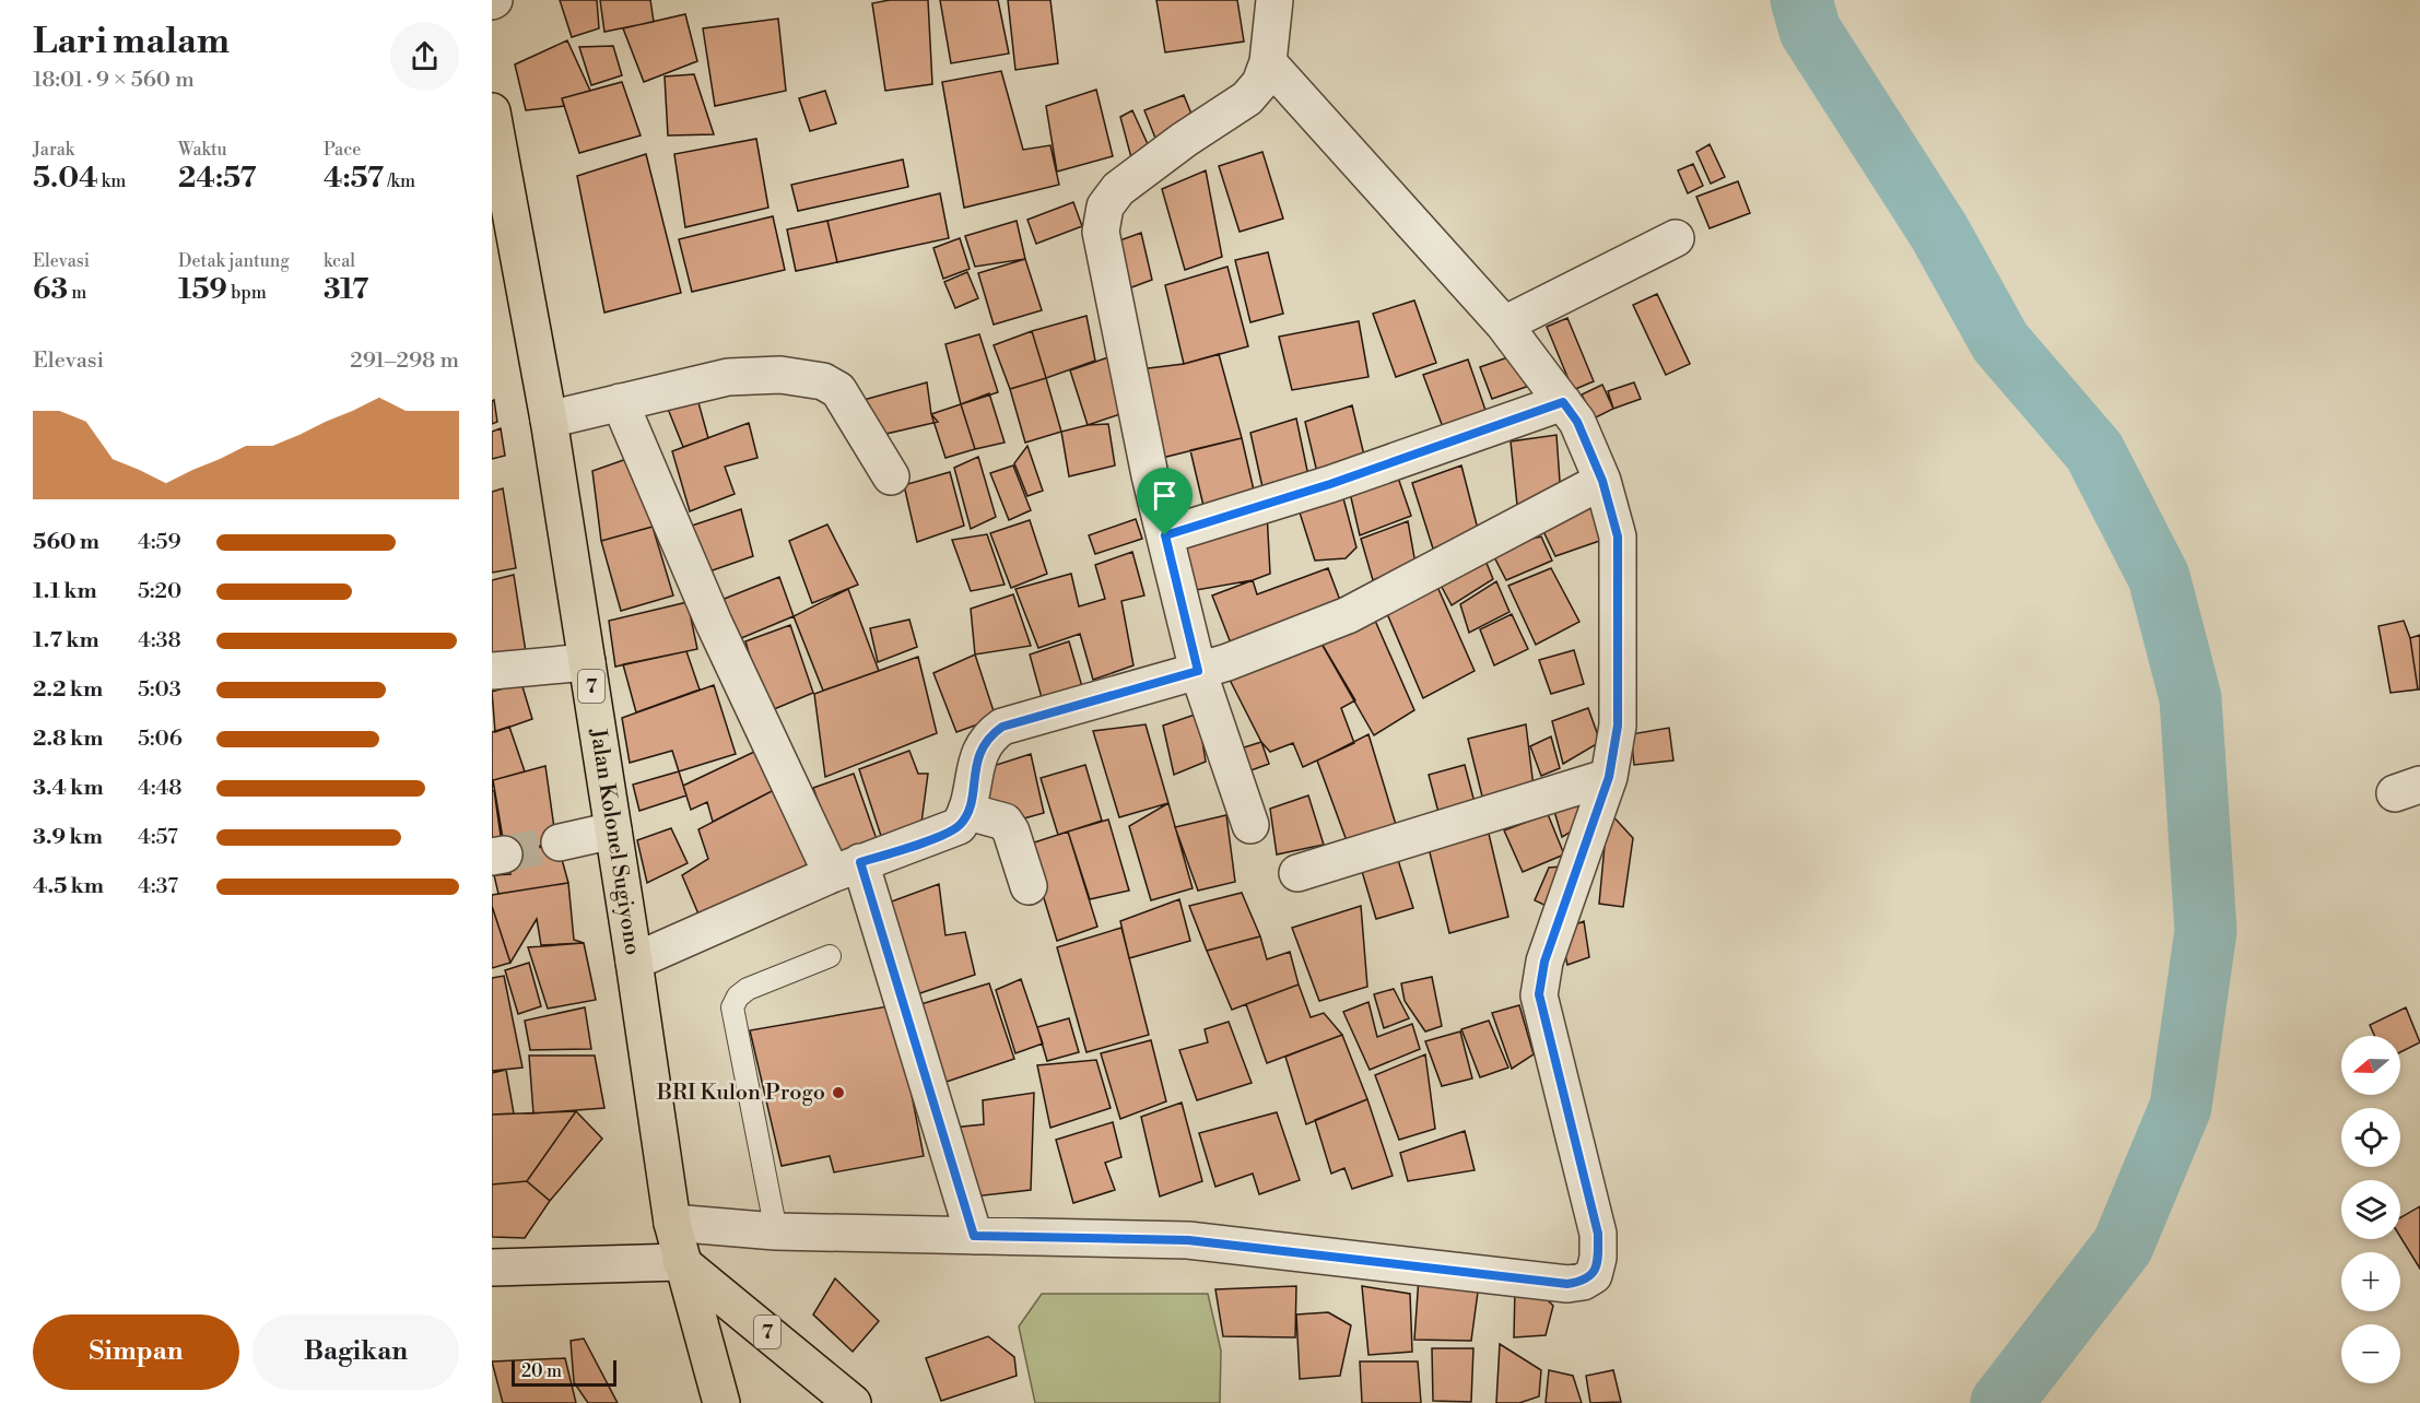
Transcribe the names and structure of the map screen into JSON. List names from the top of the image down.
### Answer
{
  "streets": {
    "highway": ["7", "Jalan Kolonel Sugiyono"]
  },
  "crossings": [
    ["7", "Jalan Kolonel Sugiyono"]
  ],
  "places": ["BRI Kulon Progo"],
  "scale_bar": "20 m",
  "north": "left",
  "page": {
    "heading": ["Lari malam", "18:01 · 9 × 560 m"],
    "stats": [
      ["Jarak", "5.04 km"],
      ["Waktu", "24:57"],
      ["Pace", "4:57 /km"],
      ["Elevasi", "63 m"],
      ["Detak jantung", "159 bpm"],
      ["kcal", "317"]
    ],
    "chart": ["Elevasi", "291–298 m"],
    "list": [
      {
        "name": "560 m",
        "note": "4:59"
      },
      {
        "name": "1.1 km",
        "note": "5:20"
      },
      {
        "name": "1.7 km",
        "note": "4:38"
      },
      {
        "name": "2.2 km",
        "note": "5:03"
      },
      {
        "name": "2.8 km",
        "note": "5:06"
      },
      {
        "name": "3.4 km",
        "note": "4:48"
      },
      {
        "name": "3.9 km",
        "note": "4:57"
      },
      {
        "name": "4.5 km",
        "note": "4:37"
      }
    ],
    "map_buttons": ["+", "−"],
    "buttons": ["Simpan", "Bagikan"],
    "scale": "20 m"
  }
}
